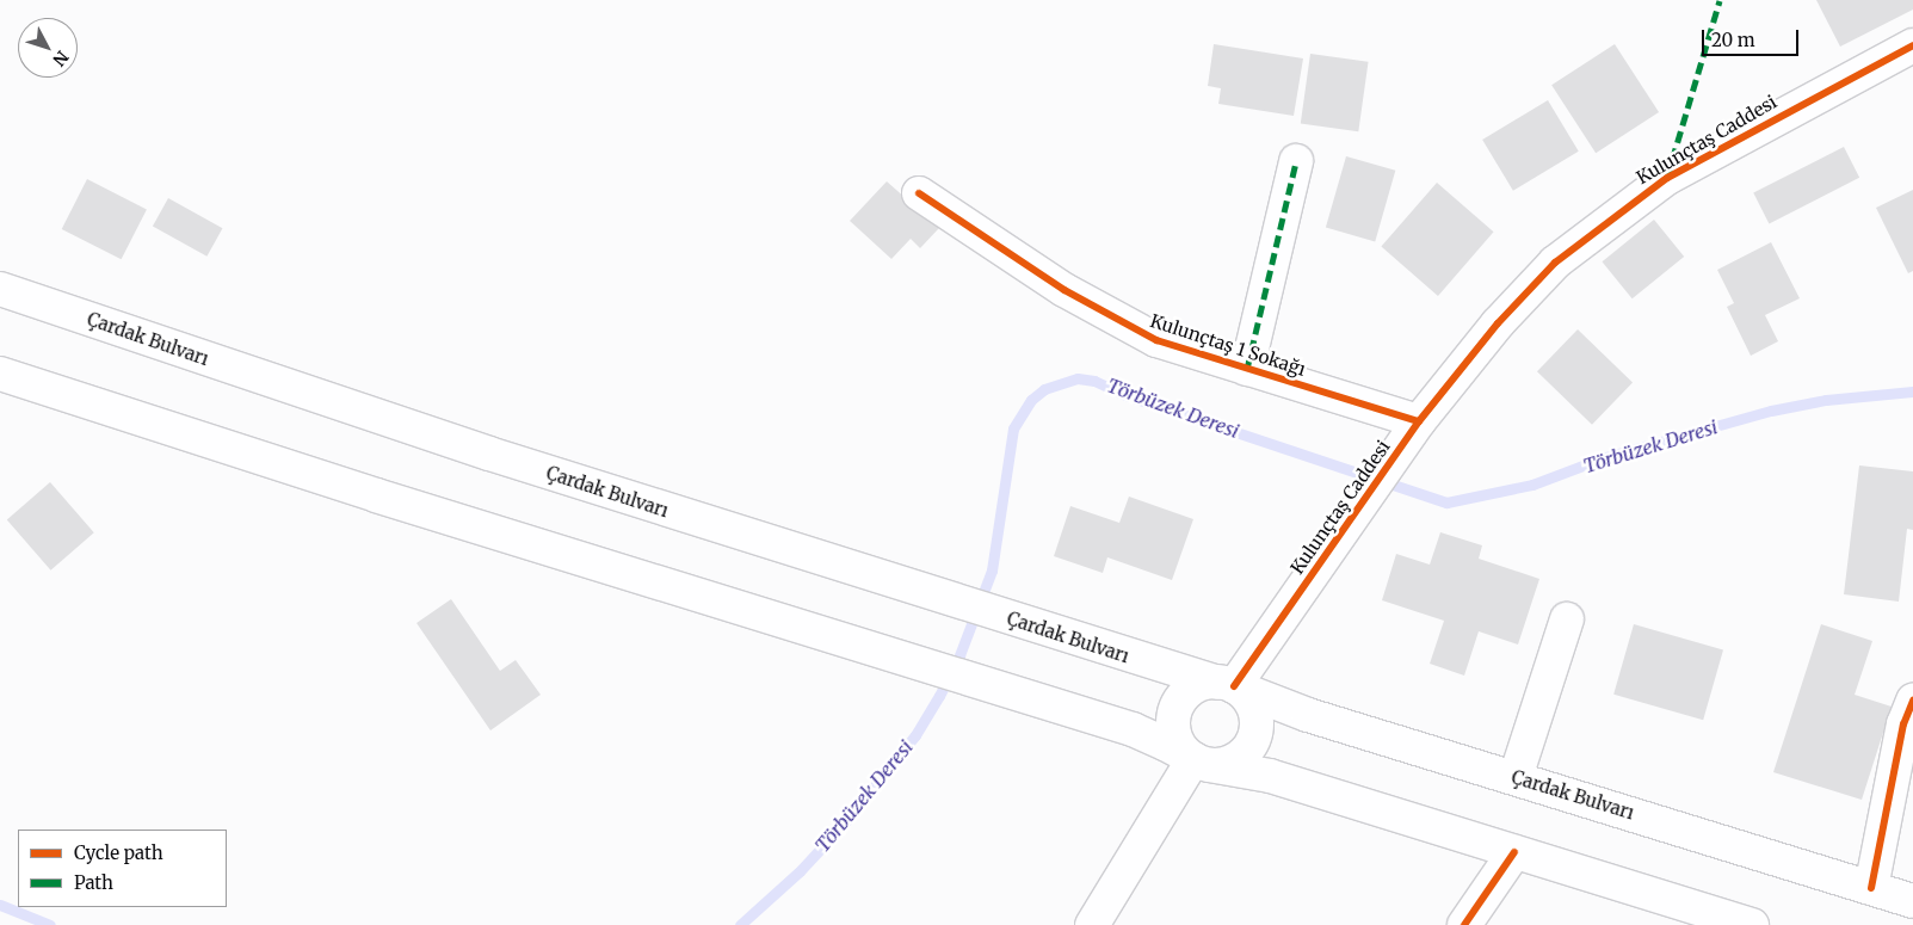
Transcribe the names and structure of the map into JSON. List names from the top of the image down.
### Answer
{
  "streets": {
    "main road": ["Kulunçtaş Caddesi", "Çardak Bulvarı", "Kulunçtaş 1 Sokağı"]
  },
  "crossings": [
    ["Kulunçtaş Caddesi", "Çardak Bulvarı"],
    ["Kulunçtaş Caddesi", "Kulunçtaş 1 Sokağı"]
  ],
  "water": ["Törbüzek Deresi"],
  "legend": ["Cycle path", "Path"],
  "scale_bar": "20 m",
  "north": "bottom right"
}
